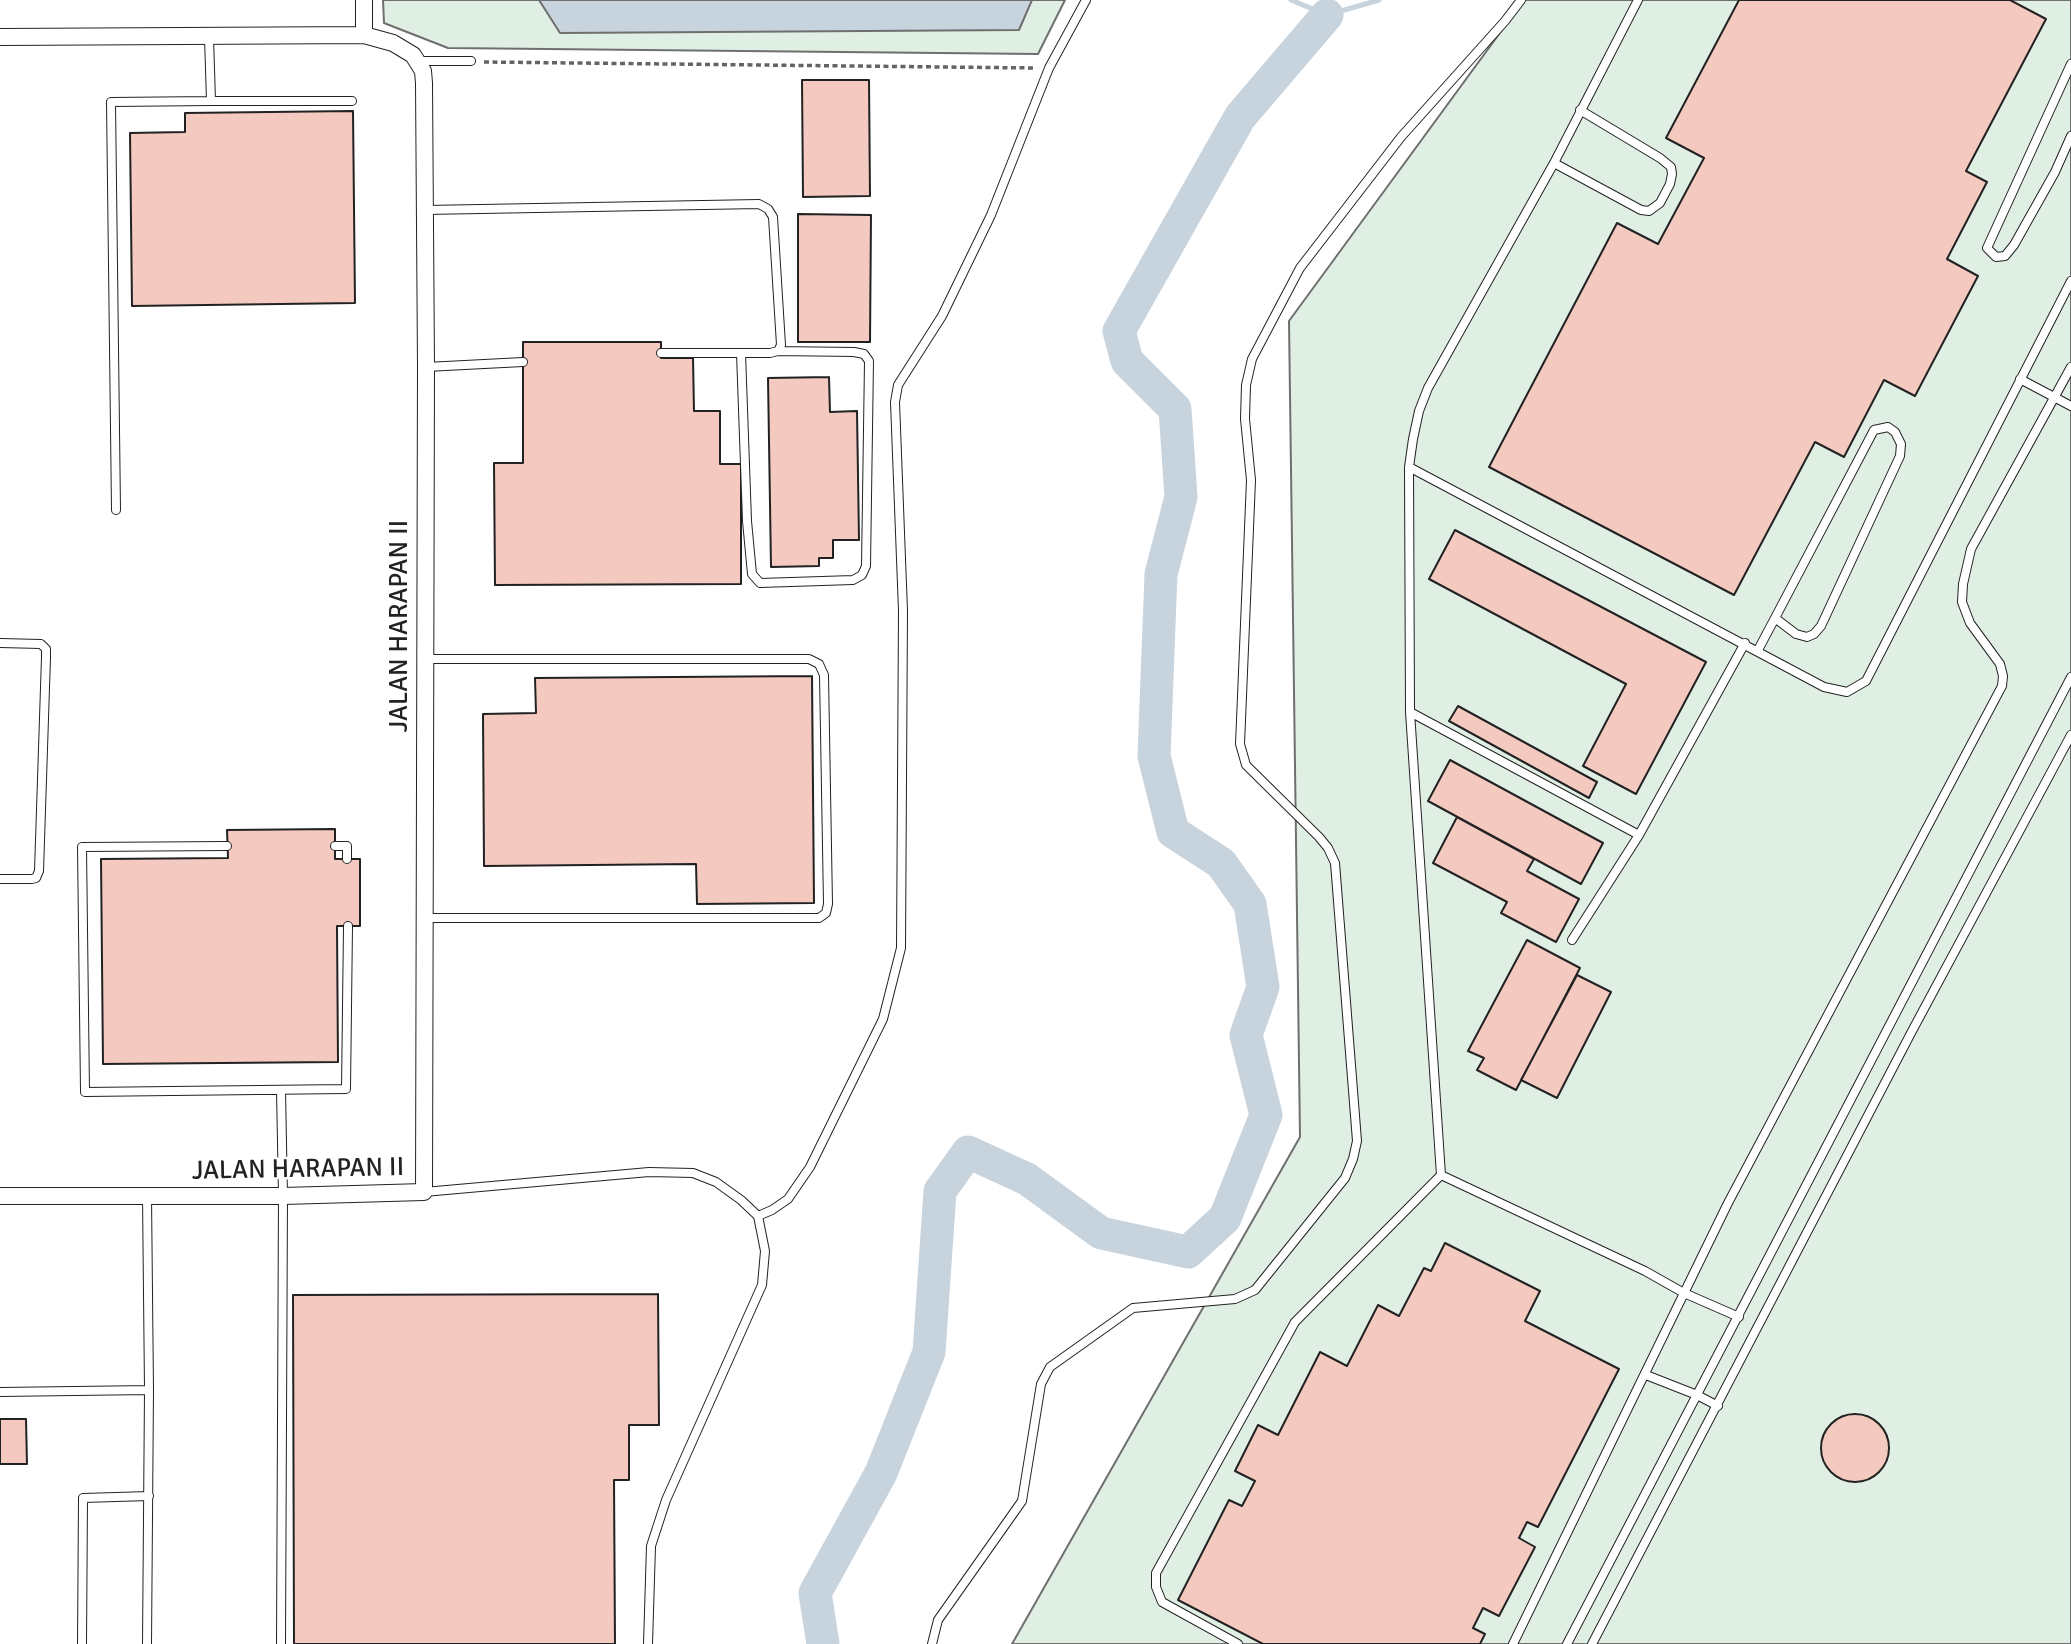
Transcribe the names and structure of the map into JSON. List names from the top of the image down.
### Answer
{
  "streets": {
    "street": ["JALAN HARAPAN II"]
  }
}
